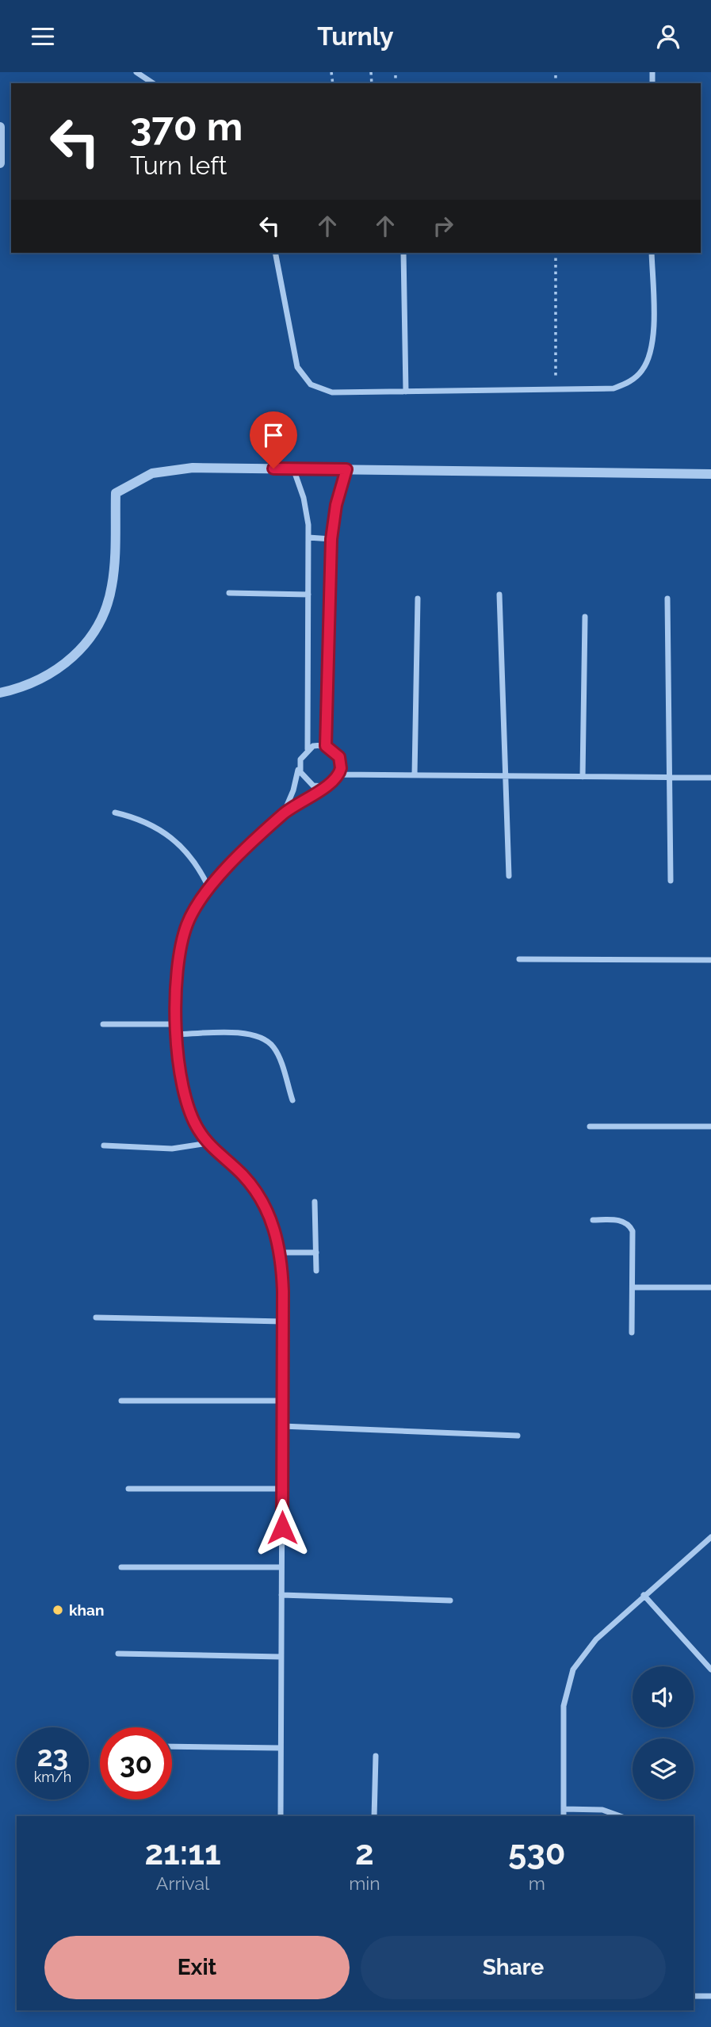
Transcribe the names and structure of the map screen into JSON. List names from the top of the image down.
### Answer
{
  "places": ["khan"],
  "page": {
    "header": "Turnly",
    "turn": ["370 m", "Turn left"],
    "speed": "23 km/h",
    "limit": "30",
    "eta": [
      "21:11",
      "Arrival",
      "2",
      "min",
      "530",
      "m"
    ],
    "buttons": ["Exit", "Share"]
  }
}
